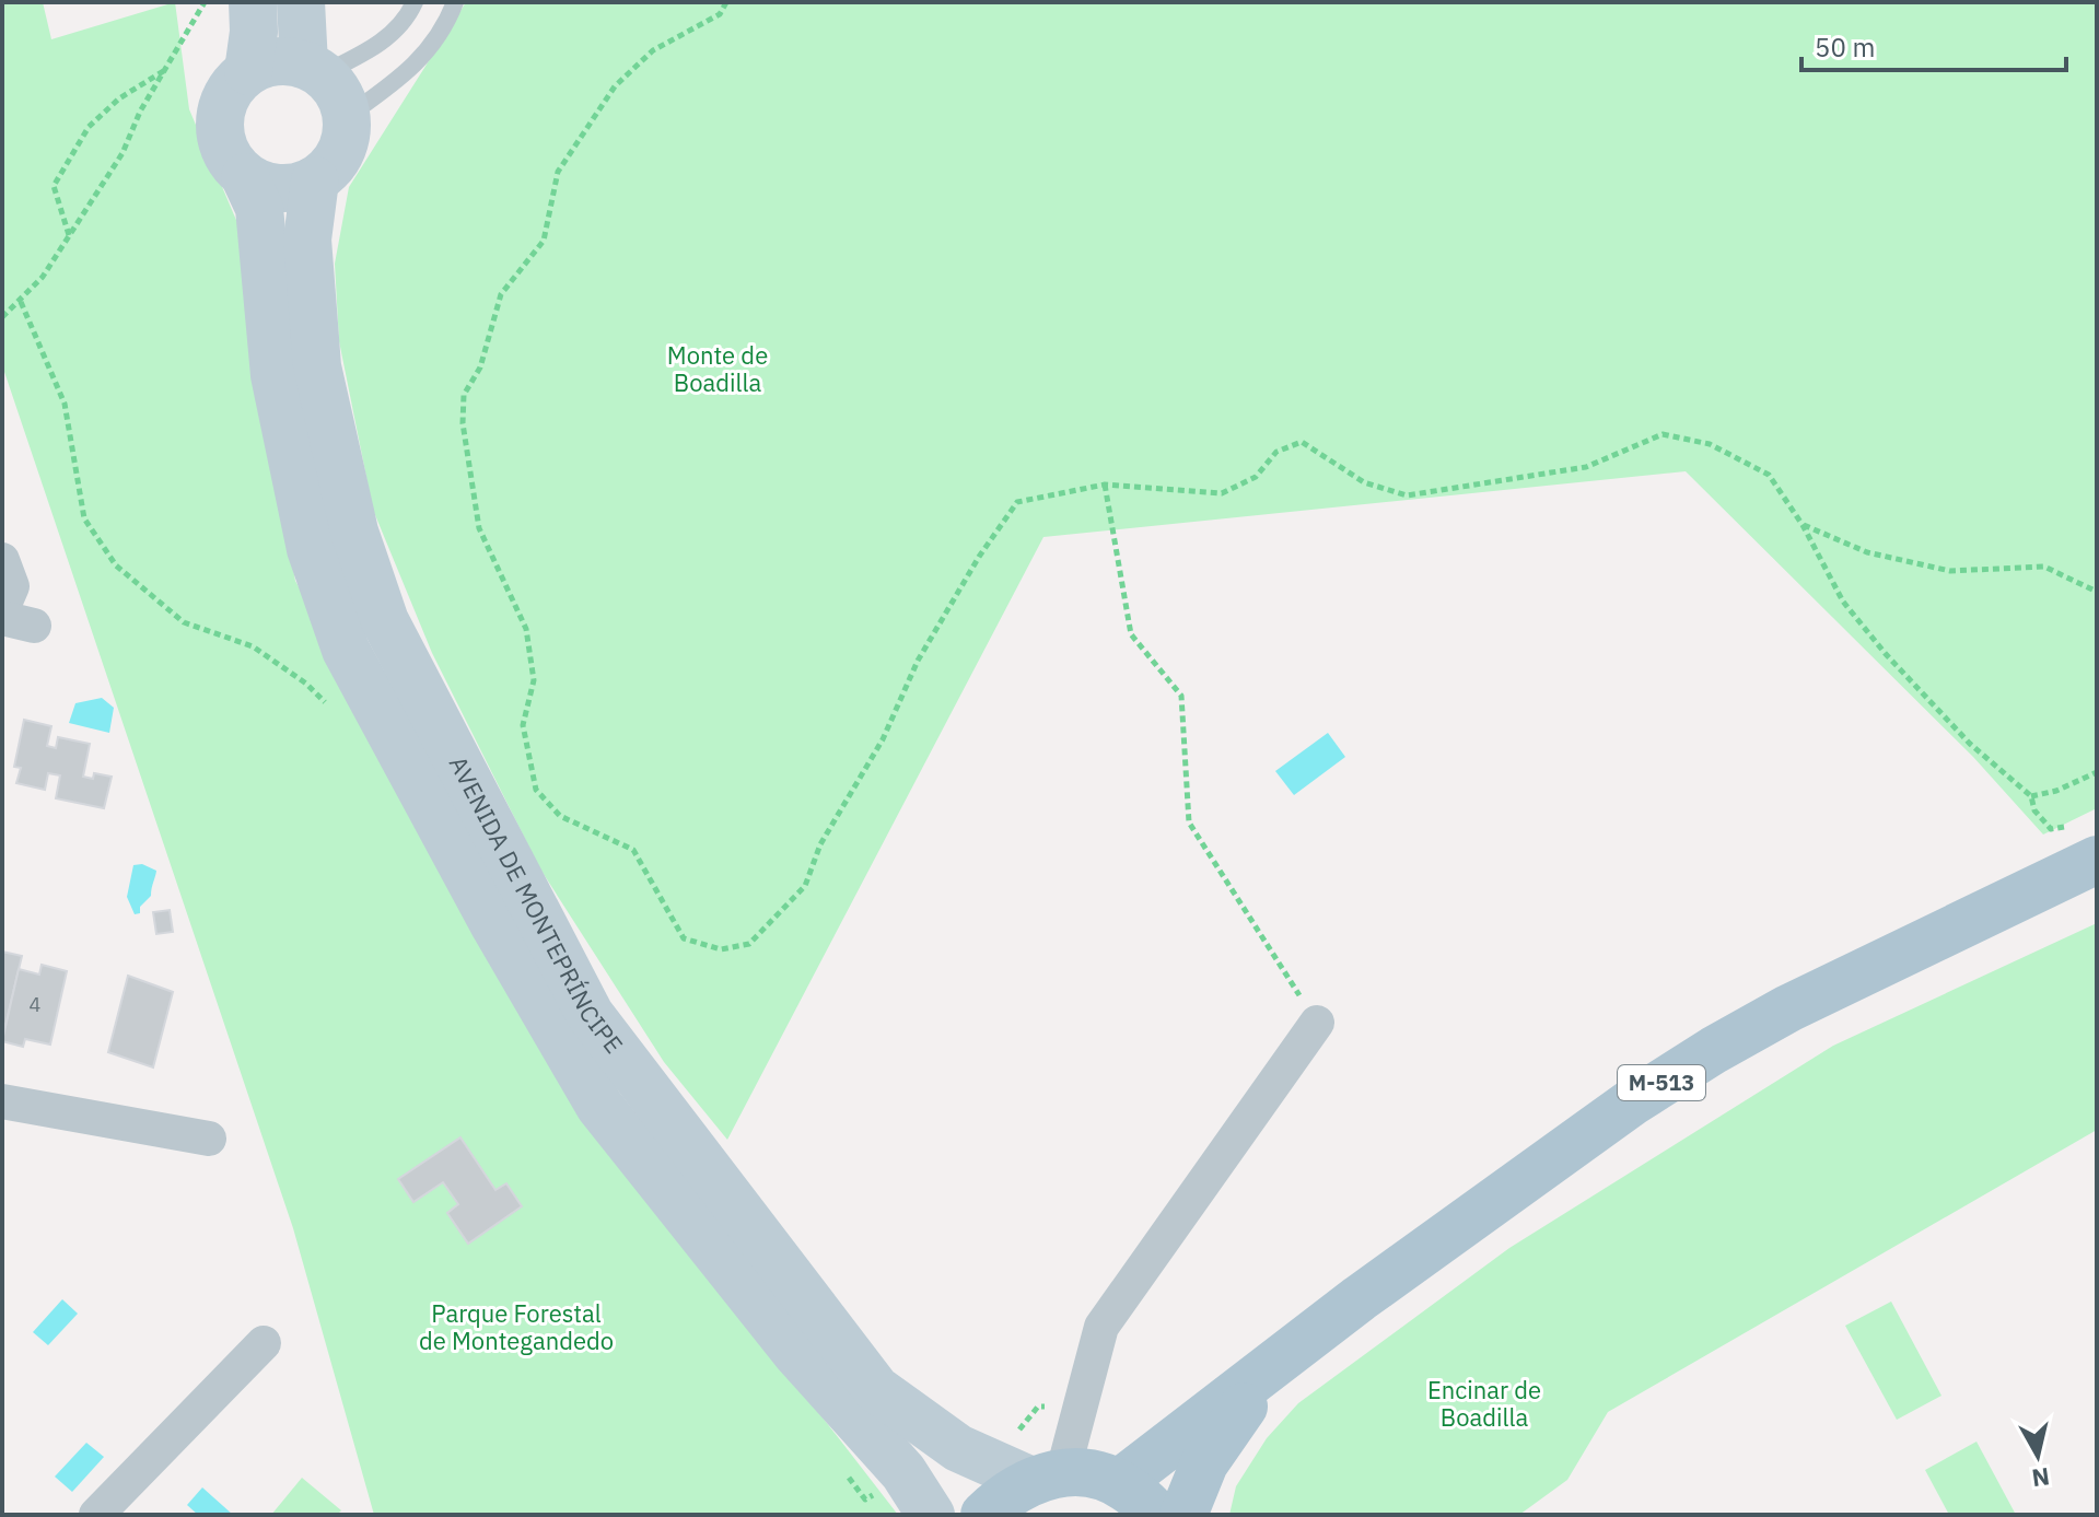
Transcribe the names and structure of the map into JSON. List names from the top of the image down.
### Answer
{
  "streets": {
    "main road": ["M-513"],
    "street": ["AVENIDA DE MONTEPRÍNCIPE"]
  },
  "parks": ["Monte de Boadilla", "Parque Forestal de Montegandedo", "Encinar de Boadilla"],
  "house_numbers": ["4"],
  "scale_bar": "50 m",
  "north": "bottom"
}
